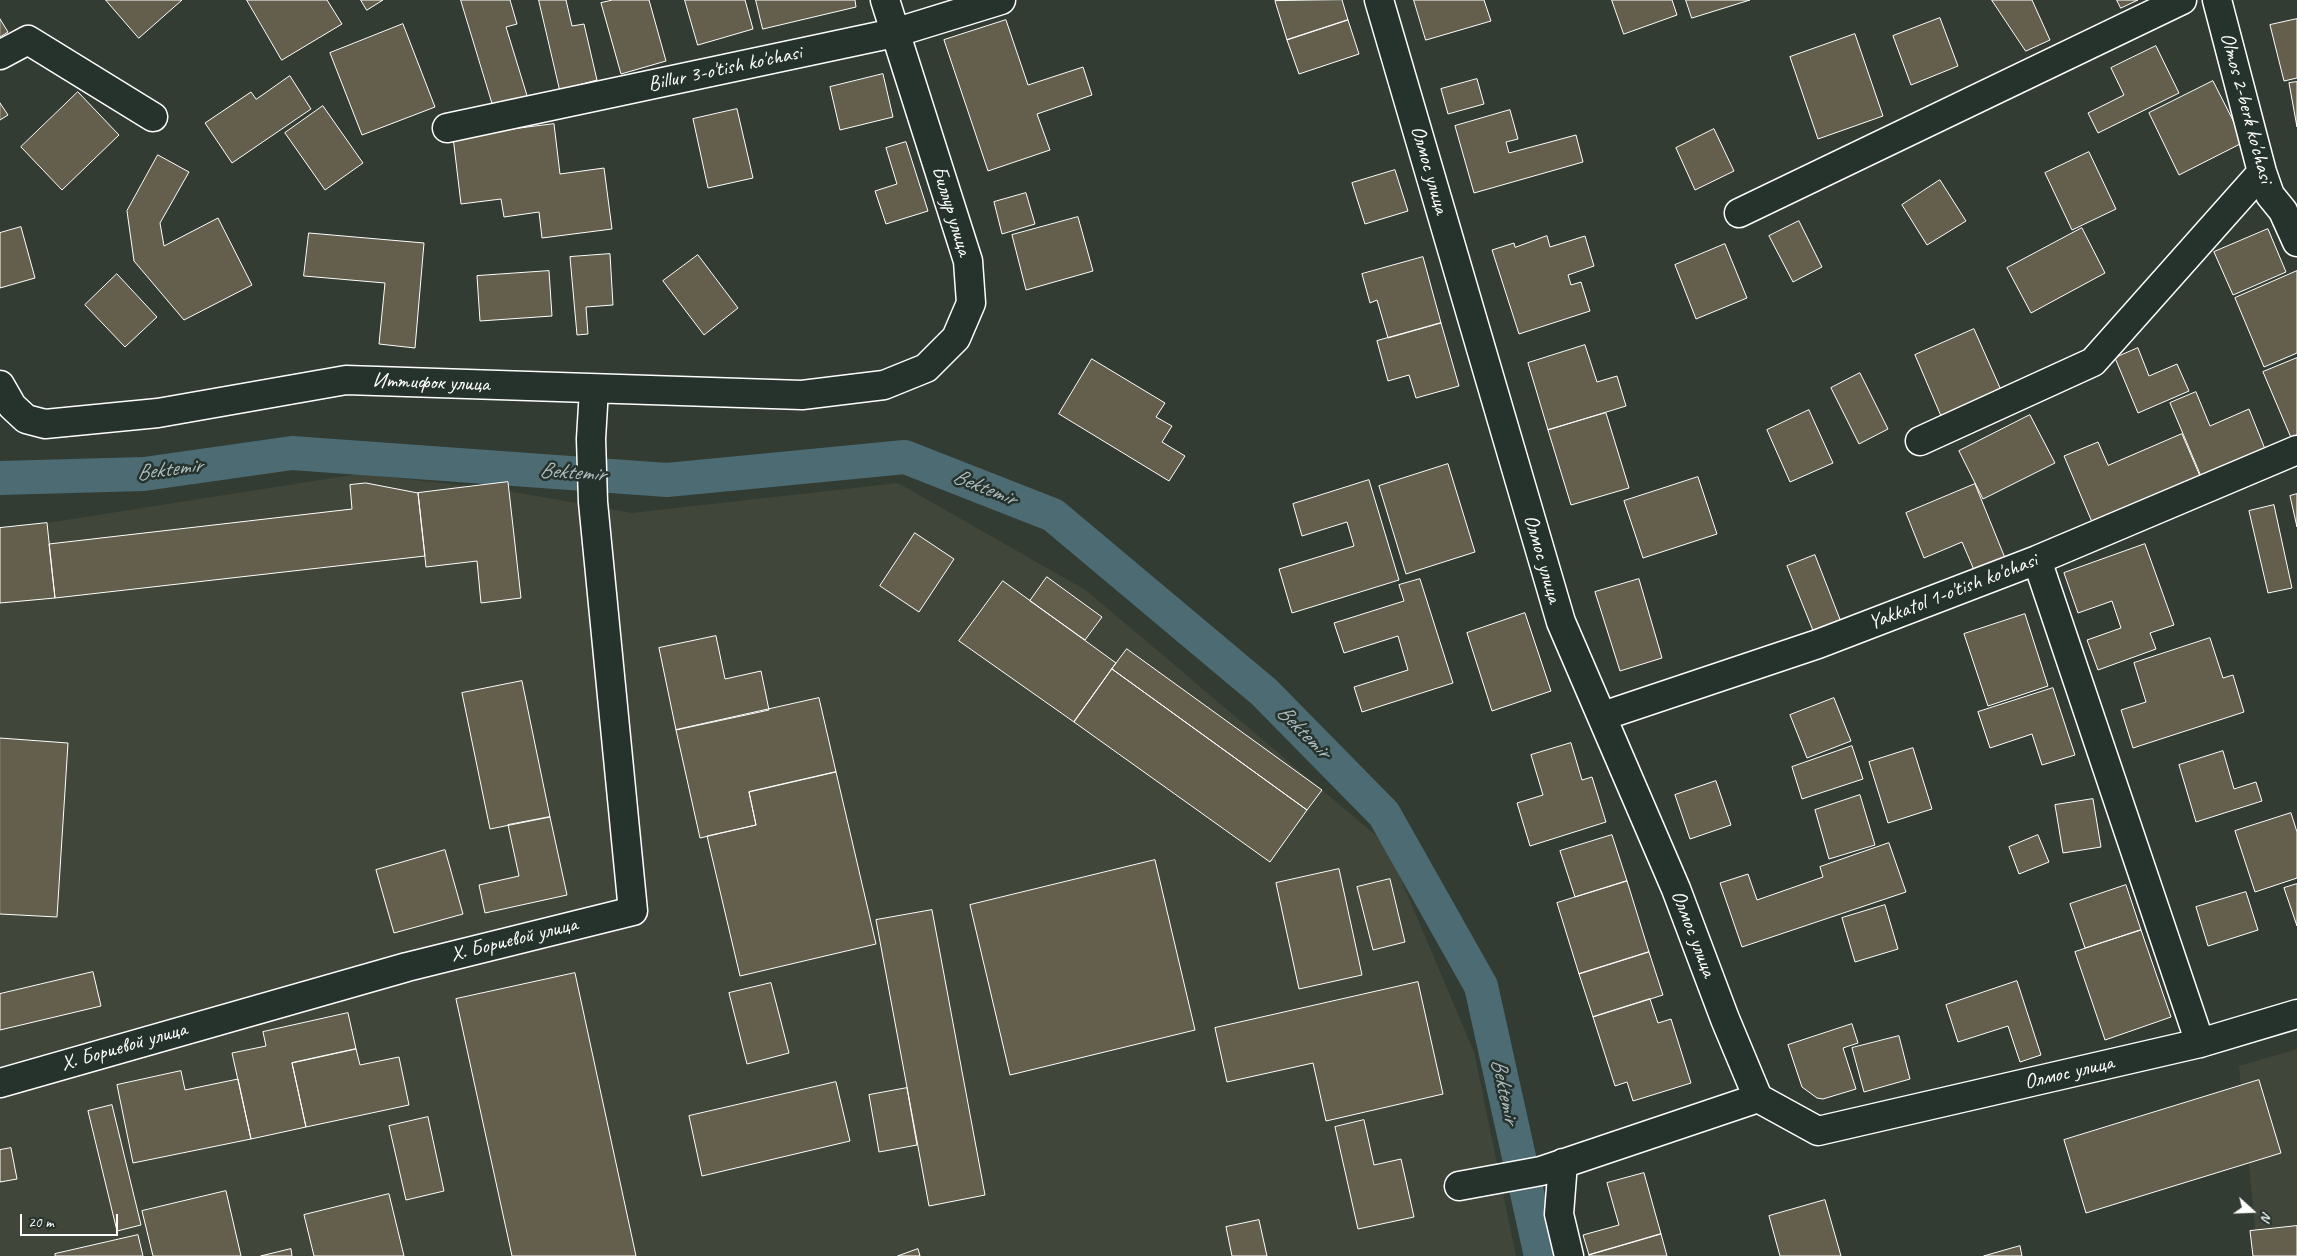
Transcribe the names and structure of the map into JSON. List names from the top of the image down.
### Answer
{
  "streets": {
    "street": [
      "Billur 3-o'tish ko'chasi",
      "Olmos 2-berk ko'chasi",
      "Олмос улица",
      "Биллур улица",
      "Иттифок улица",
      "Yakkatol 1-o'tish ko'chasi",
      "Х. Бориевой улица"
    ]
  },
  "crossings": [
    ["Billur 3-o'tish ko'chasi", "Биллур улица"],
    ["Олмос улица", "Yakkatol 1-o'tish ko'chasi"],
    ["Биллур улица", "Иттифок улица"],
    ["Иттифок улица", "Х. Бориевой улица"]
  ],
  "water": ["Bektemir"],
  "scale_bar": "20 m",
  "north": "right"
}
